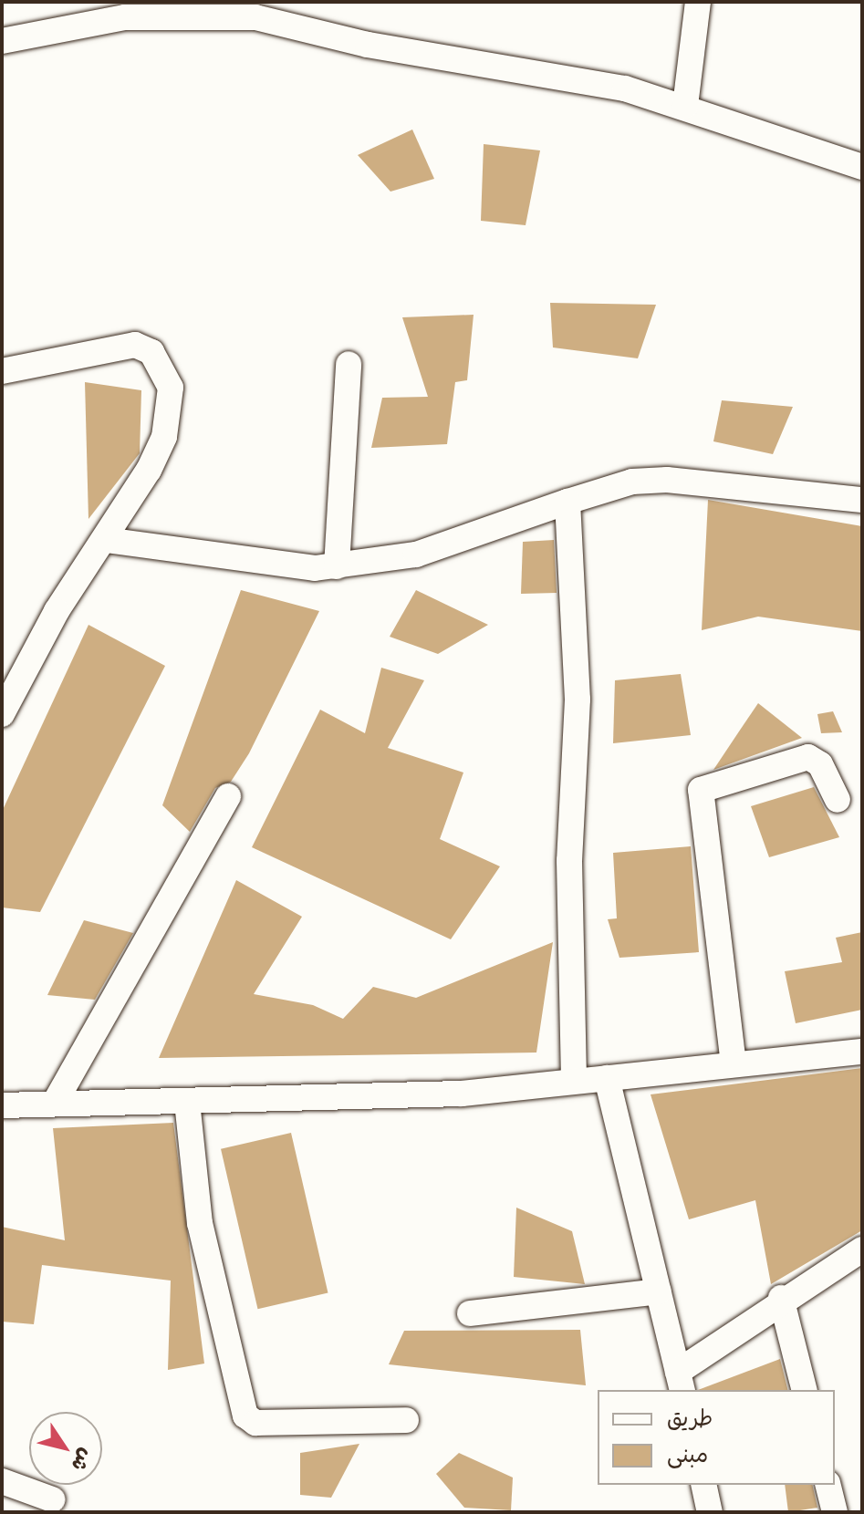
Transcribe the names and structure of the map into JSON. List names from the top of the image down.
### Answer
{
  "legend": ["طريق", "مبنى"],
  "north": "bottom right"
}
